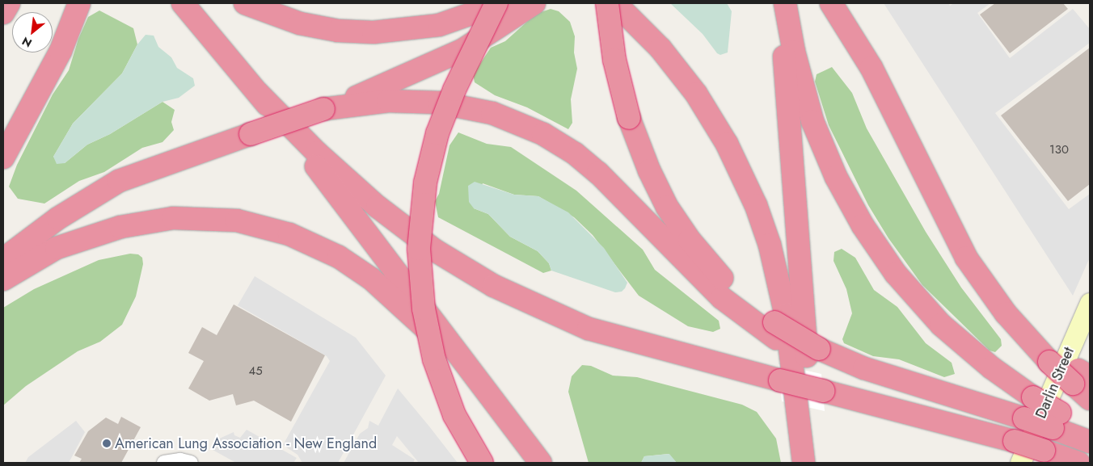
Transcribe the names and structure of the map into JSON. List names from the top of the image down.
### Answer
{
  "streets": {
    "main road": ["Darlin Street"]
  },
  "places": ["American Lung Association - New England"],
  "house_numbers": ["130", "45"],
  "north": "bottom left"
}
